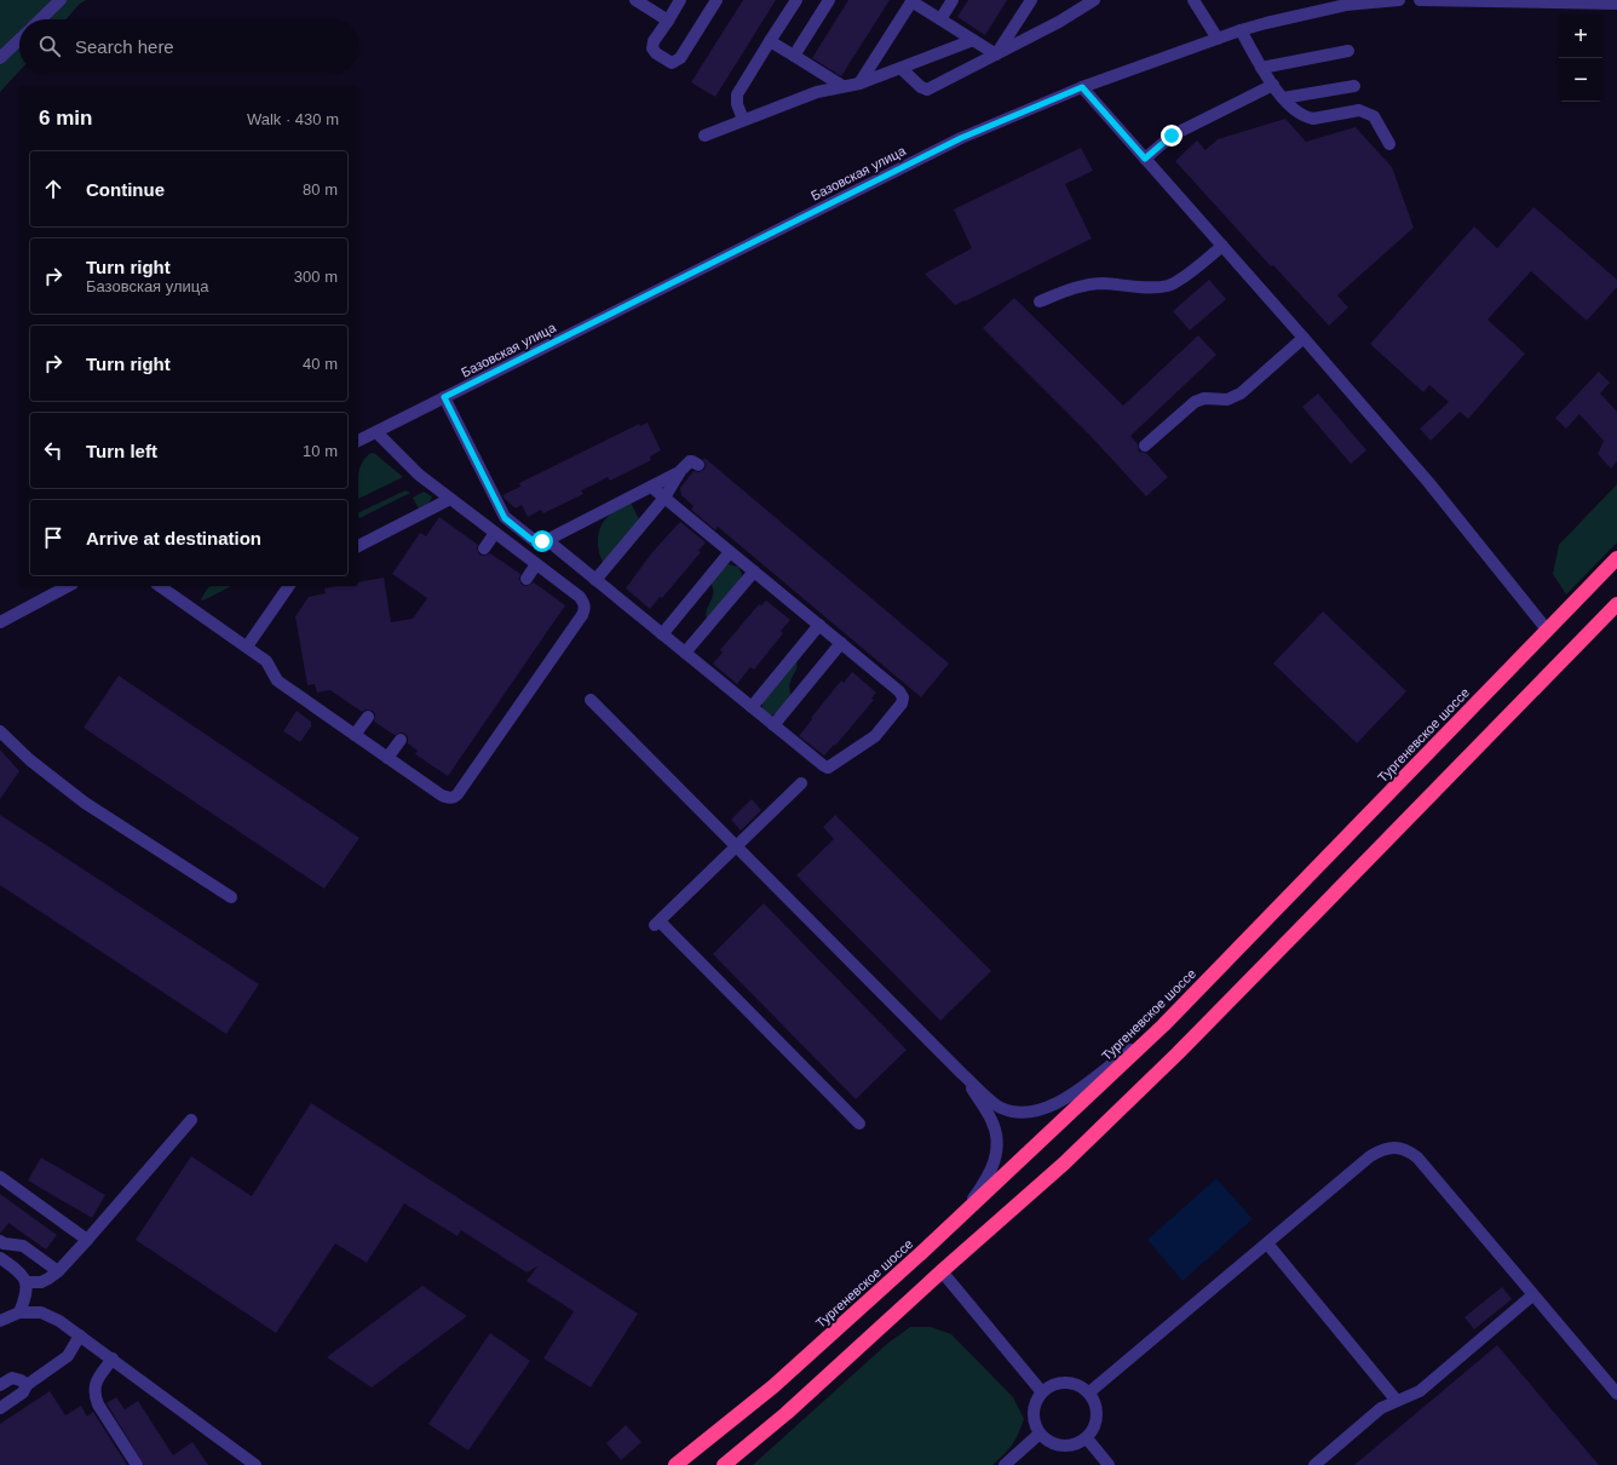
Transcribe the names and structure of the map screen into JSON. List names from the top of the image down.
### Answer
{
  "streets": {
    "highway": ["Тургеневское шоссе"],
    "street": ["Базовская улица"]
  },
  "page": {
    "map_buttons": ["+", "−"],
    "search": "Search here",
    "heading": ["6 min", "Walk · 430 m"],
    "list": [
      ["Continue", "80 m"],
      ["Turn right", "Базовская улица", "300 m"],
      ["Turn right", "40 m"],
      ["Turn left", "10 m"],
      "Arrive at destination"
    ]
  }
}
